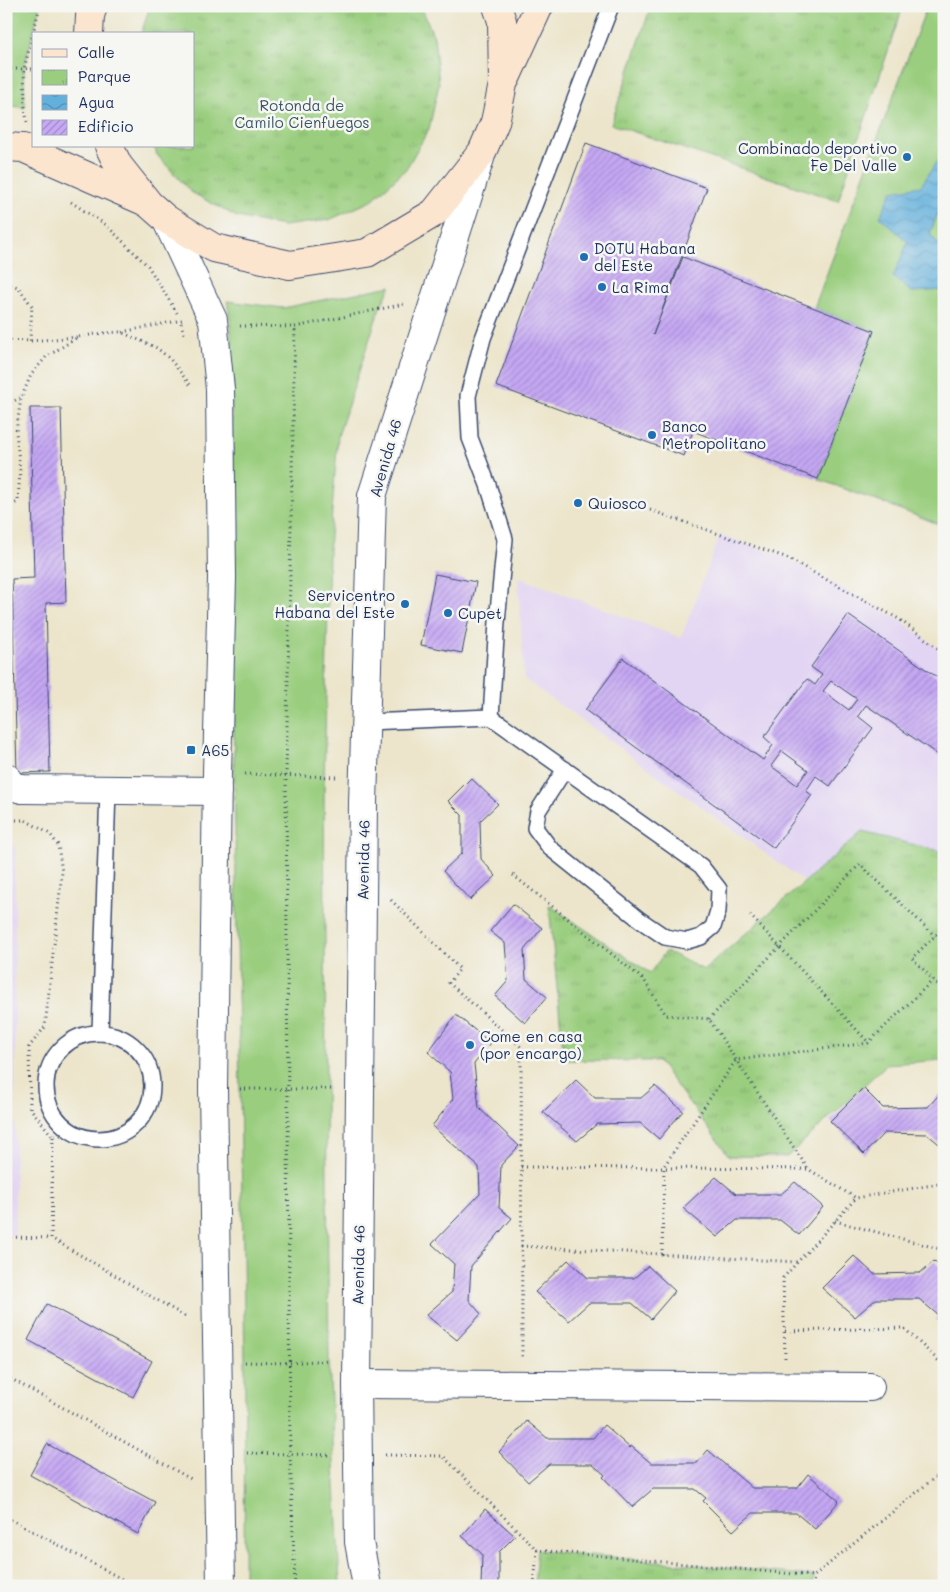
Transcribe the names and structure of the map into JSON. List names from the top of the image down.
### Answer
{
  "streets": {
    "street": ["Avenida 46"]
  },
  "parks": ["Rotonda de Camilo Cienfuegos"],
  "places": {
    "other": [
      "Combinado deportivo Fe Del Valle",
      "DOTU Habana del Este",
      "La Rima",
      "Banco Metropolitano",
      "Quiosco",
      "Servicentro Habana del Este",
      "Cupet",
      "Come en casa (por encargo)"
    ],
    "transit": ["A65"]
  },
  "legend": [
    "Calle",
    "Parque",
    "Agua",
    "Edificio"
  ]
}
